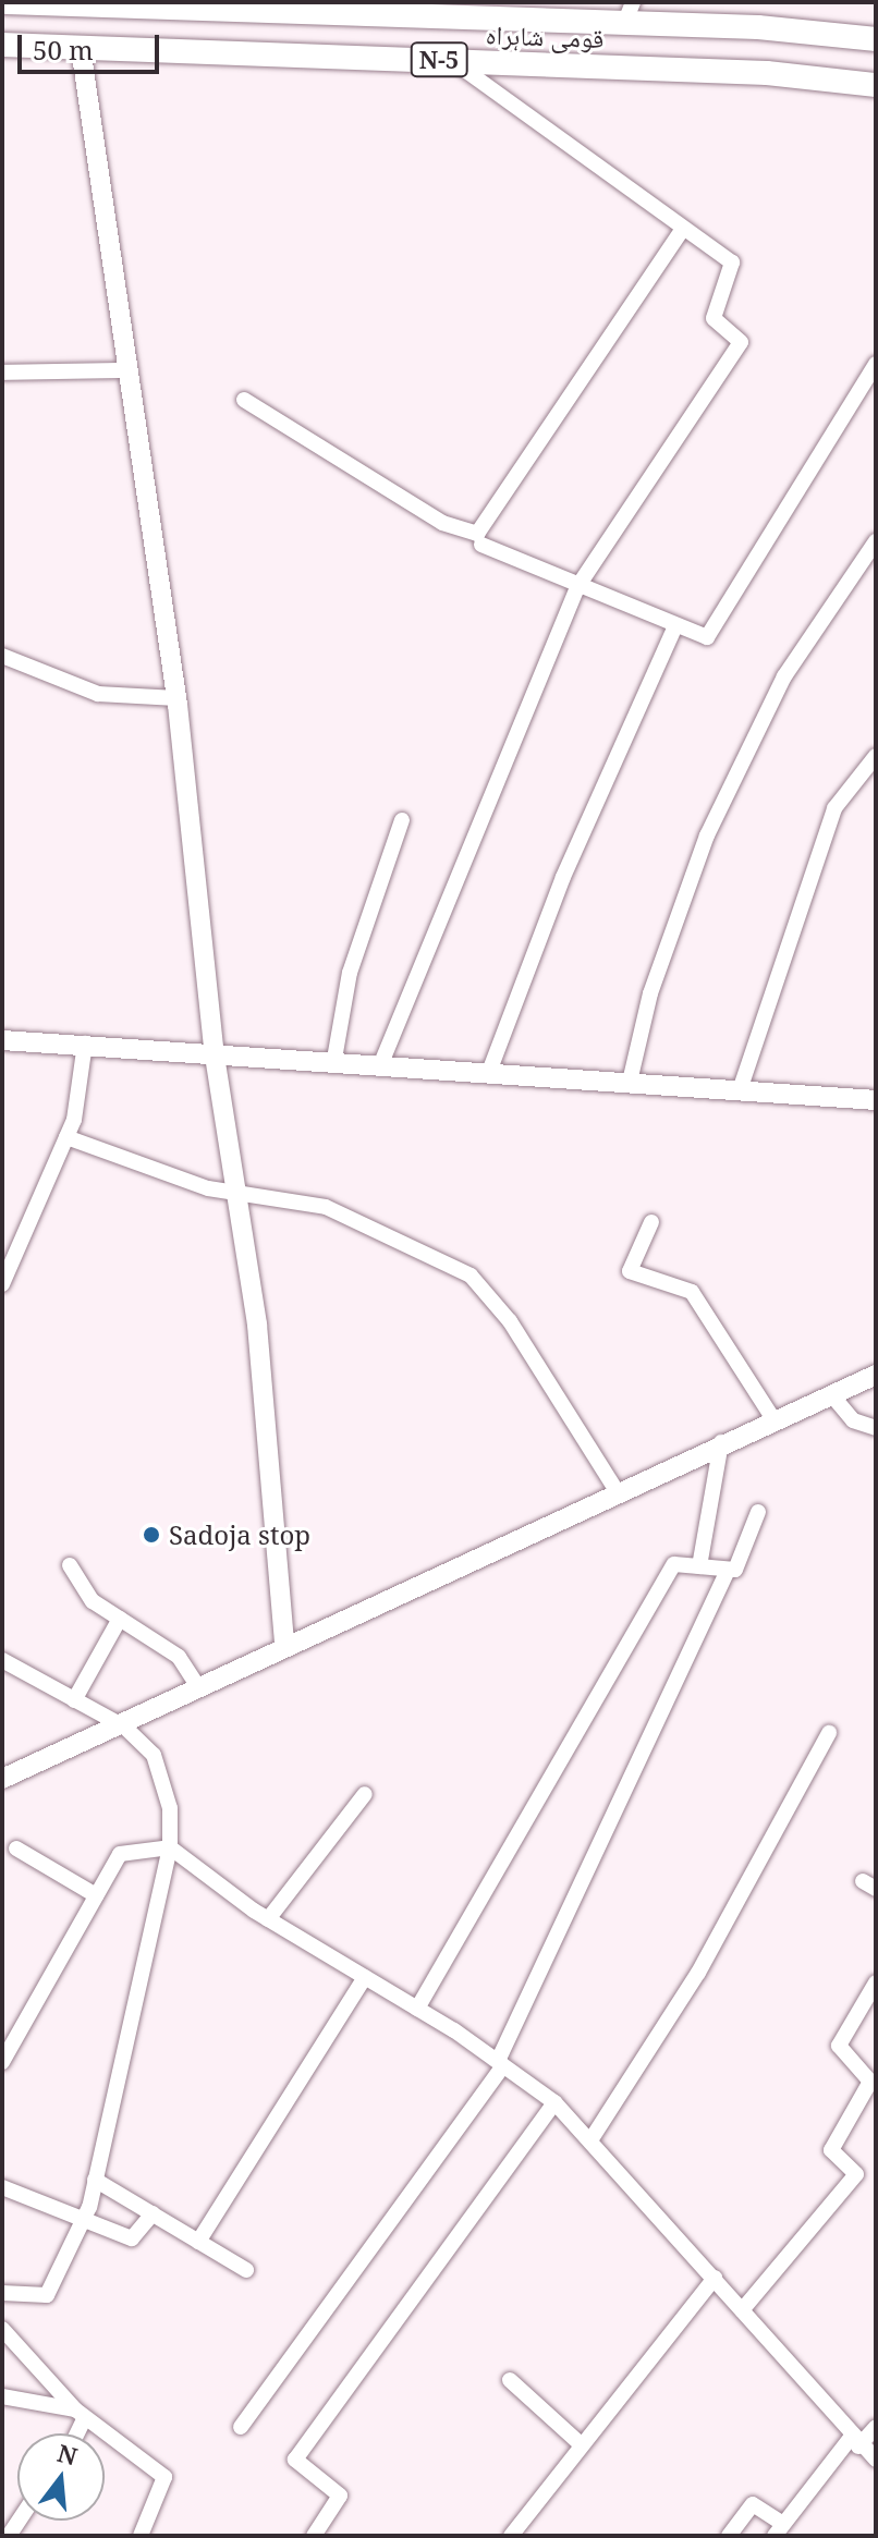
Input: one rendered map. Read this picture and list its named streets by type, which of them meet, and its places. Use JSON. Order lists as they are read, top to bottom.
{
  "streets": {
    "highway": ["قومی شاہراہ", "N-5"]
  },
  "places": ["Sadoja stop"],
  "scale_bar": "50 m",
  "north": "top"
}
